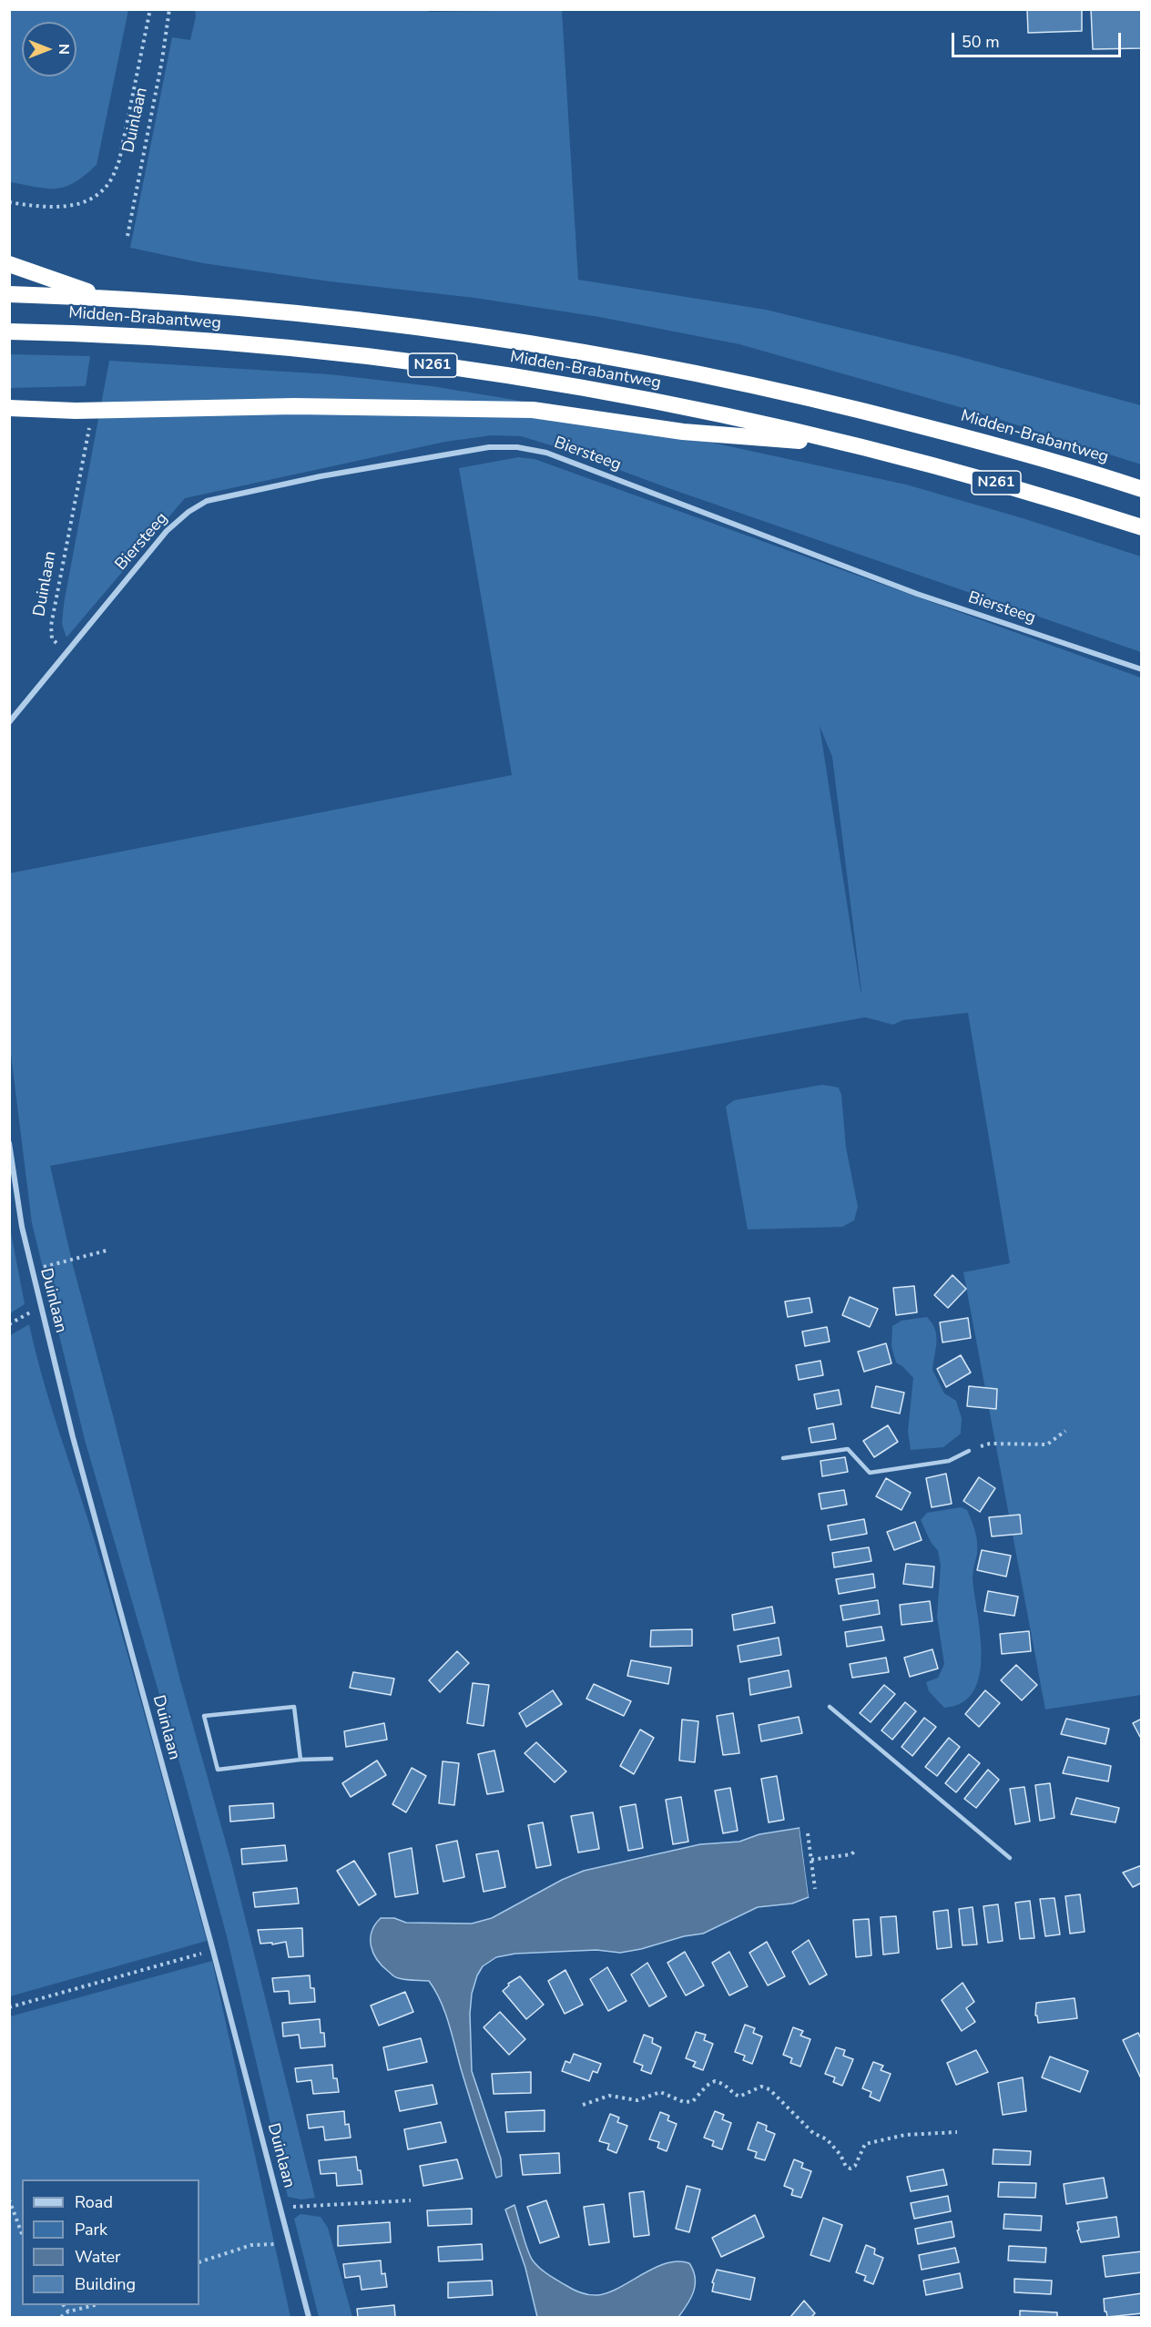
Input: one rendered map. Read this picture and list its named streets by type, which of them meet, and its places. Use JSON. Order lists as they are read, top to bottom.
{
  "streets": {
    "highway": ["Midden-Brabantweg", "N261"],
    "street": ["Duinlaan", "Biersteeg"]
  },
  "crossings": [
    ["Duinlaan", "Biersteeg"],
    ["Midden-Brabantweg", "N261"]
  ],
  "legend": [
    "Road",
    "Park",
    "Water",
    "Building"
  ],
  "scale_bar": "50 m",
  "north": "right"
}
